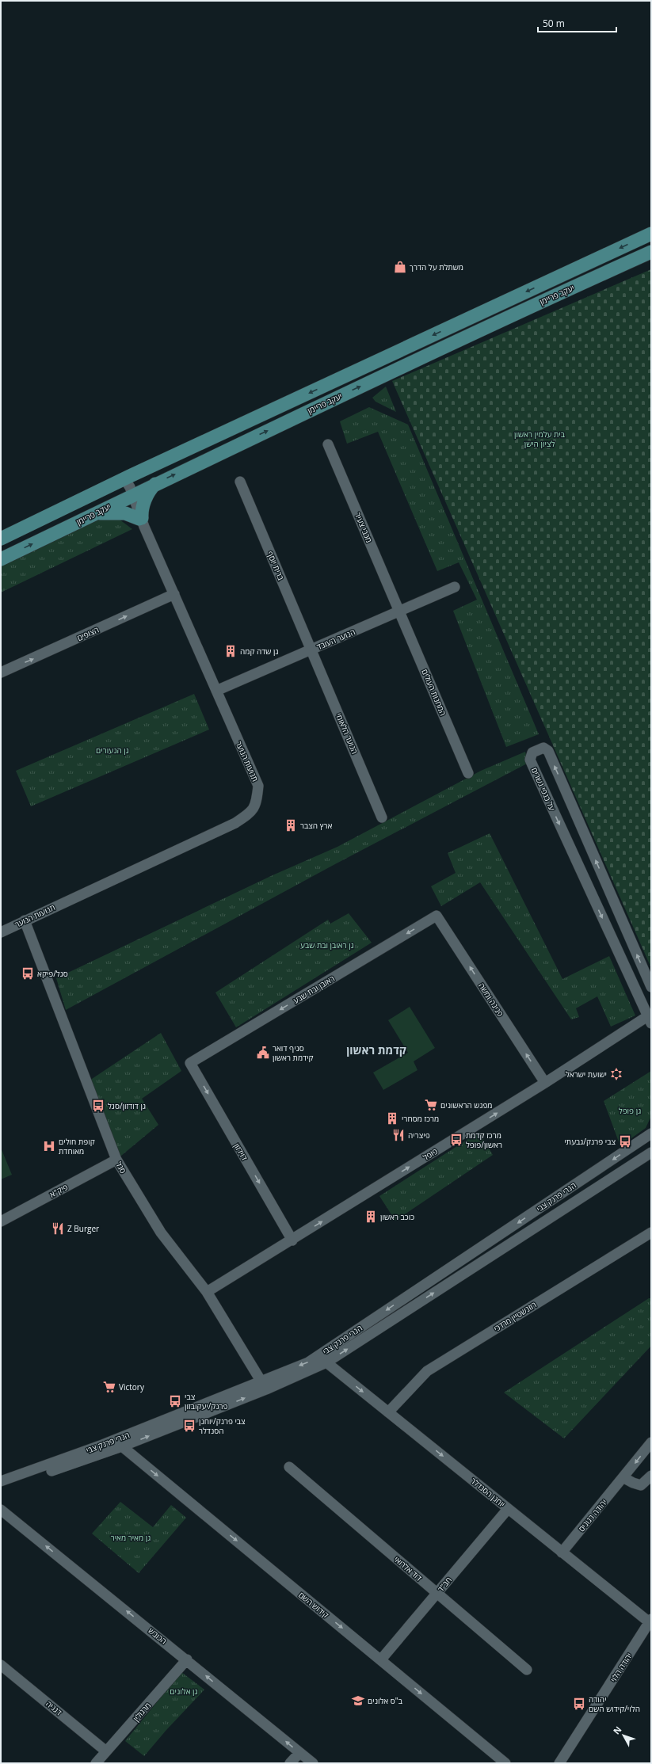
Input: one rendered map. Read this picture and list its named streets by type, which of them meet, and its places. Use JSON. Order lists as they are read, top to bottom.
{
  "streets": {
    "main road": ["יעקב פריימן"],
    "street": [
      "מכבי צעיר",
      "ברית יוסף",
      "הצופים",
      "הנוער העובד",
      "המחנות העולים",
      "הנוער הלאומי",
      "תנועות הנוער",
      "על כנפי נשרים",
      "ראובן ובת שבע",
      "פנינה ומשה",
      "דוידזון",
      "פופל",
      "סגל",
      "פיק\"א",
      "הנרי פרנק צבי",
      "רוזנשטיין מרדכי",
      "יוחנן הסנדלר",
      "יהודה רגוניס",
      "דוד אלרואי",
      "חב\"ד",
      "קידוש השם",
      "הכובש",
      "יהודה הלוי",
      "דגניה",
      "מרגולין"
    ]
  },
  "crossings": [
    ["יעקב פריימן", "תנועות הנוער"],
    ["מכבי צעיר", "הנוער העובד"],
    ["מכבי צעיר", "המחנות העולים"],
    ["ברית יוסף", "הנוער העובד"],
    ["ברית יוסף", "הנוער הלאומי"],
    ["הצופים", "תנועות הנוער"],
    ["הנוער העובד", "המחנות העולים"],
    ["הנוער העובד", "הנוער הלאומי"],
    ["הנוער העובד", "תנועות הנוער"],
    ["תנועות הנוער", "סגל"],
    ["על כנפי נשרים", "פופל"],
    ["ראובן ובת שבע", "פנינה ומשה"],
    ["ראובן ובת שבע", "דוידזון"],
    ["פנינה ומשה", "פופל"],
    ["דוידזון", "פופל"],
    ["פופל", "סגל"],
    ["סגל", "פיק\"א"],
    ["סגל", "הנרי פרנק צבי"],
    ["הנרי פרנק צבי", "יוחנן הסנדלר"],
    ["הנרי פרנק צבי", "קידוש השם"],
    ["רוזנשטיין מרדכי", "יוחנן הסנדלר"],
    ["יוחנן הסנדלר", "יהודה רגוניס"],
    ["יוחנן הסנדלר", "חב\"ד"],
    ["יוחנן הסנדלר", "יהודה הלוי"],
    ["דוד אלרואי", "חב\"ד"],
    ["חב\"ד", "קידוש השם"],
    ["הכובש", "מרגולין"],
    ["דגניה", "מרגולין"]
  ],
  "one_way": [
    "הצופים",
    "ראובן ובת שבע",
    "פנינה ומשה",
    "דוידזון",
    "פופל",
    "יוחנן הסנדלר",
    "קידוש השם",
    "הכובש"
  ],
  "districts": ["קדמת ראשון"],
  "parks": [
    "בית עלמין ראשון לציון הישן",
    "גן הנעורים",
    "גן ראובן ובת שבע",
    "גן פופל",
    "גן מאיר מאיר",
    "גן אלונים"
  ],
  "places": {
    "shop": ["משתלת על הדרך"],
    "building": [
      "גן שדה קמה",
      "ארץ הצבר",
      "מרכז מסחרי",
      "כוכב ראשון"
    ],
    "bus stop": [
      "סגל/פיקא",
      "גן דודזון/סגל",
      "מרכז קדמת ראשון/פופל",
      "צבי פרנק/גבעתי",
      "צבי פרנק/יעקובזון",
      "צבי פרנק/יוחנן הסנדלר",
      "יהודה הלוי/קידוש השם"
    ],
    "public building": ["סניף דואר קידמת ראשון"],
    "synagogue": ["ישועת ישראל"],
    "supermarket": ["מפגש הראשונים", "Victory"],
    "restaurant": ["פיצריה", "Z Burger"],
    "hospital": ["קופת חולים מאוחדת"],
    "school or university": ["ב\"ס אלונים"]
  },
  "scale_bar": "50 m",
  "north": "top left"
}
